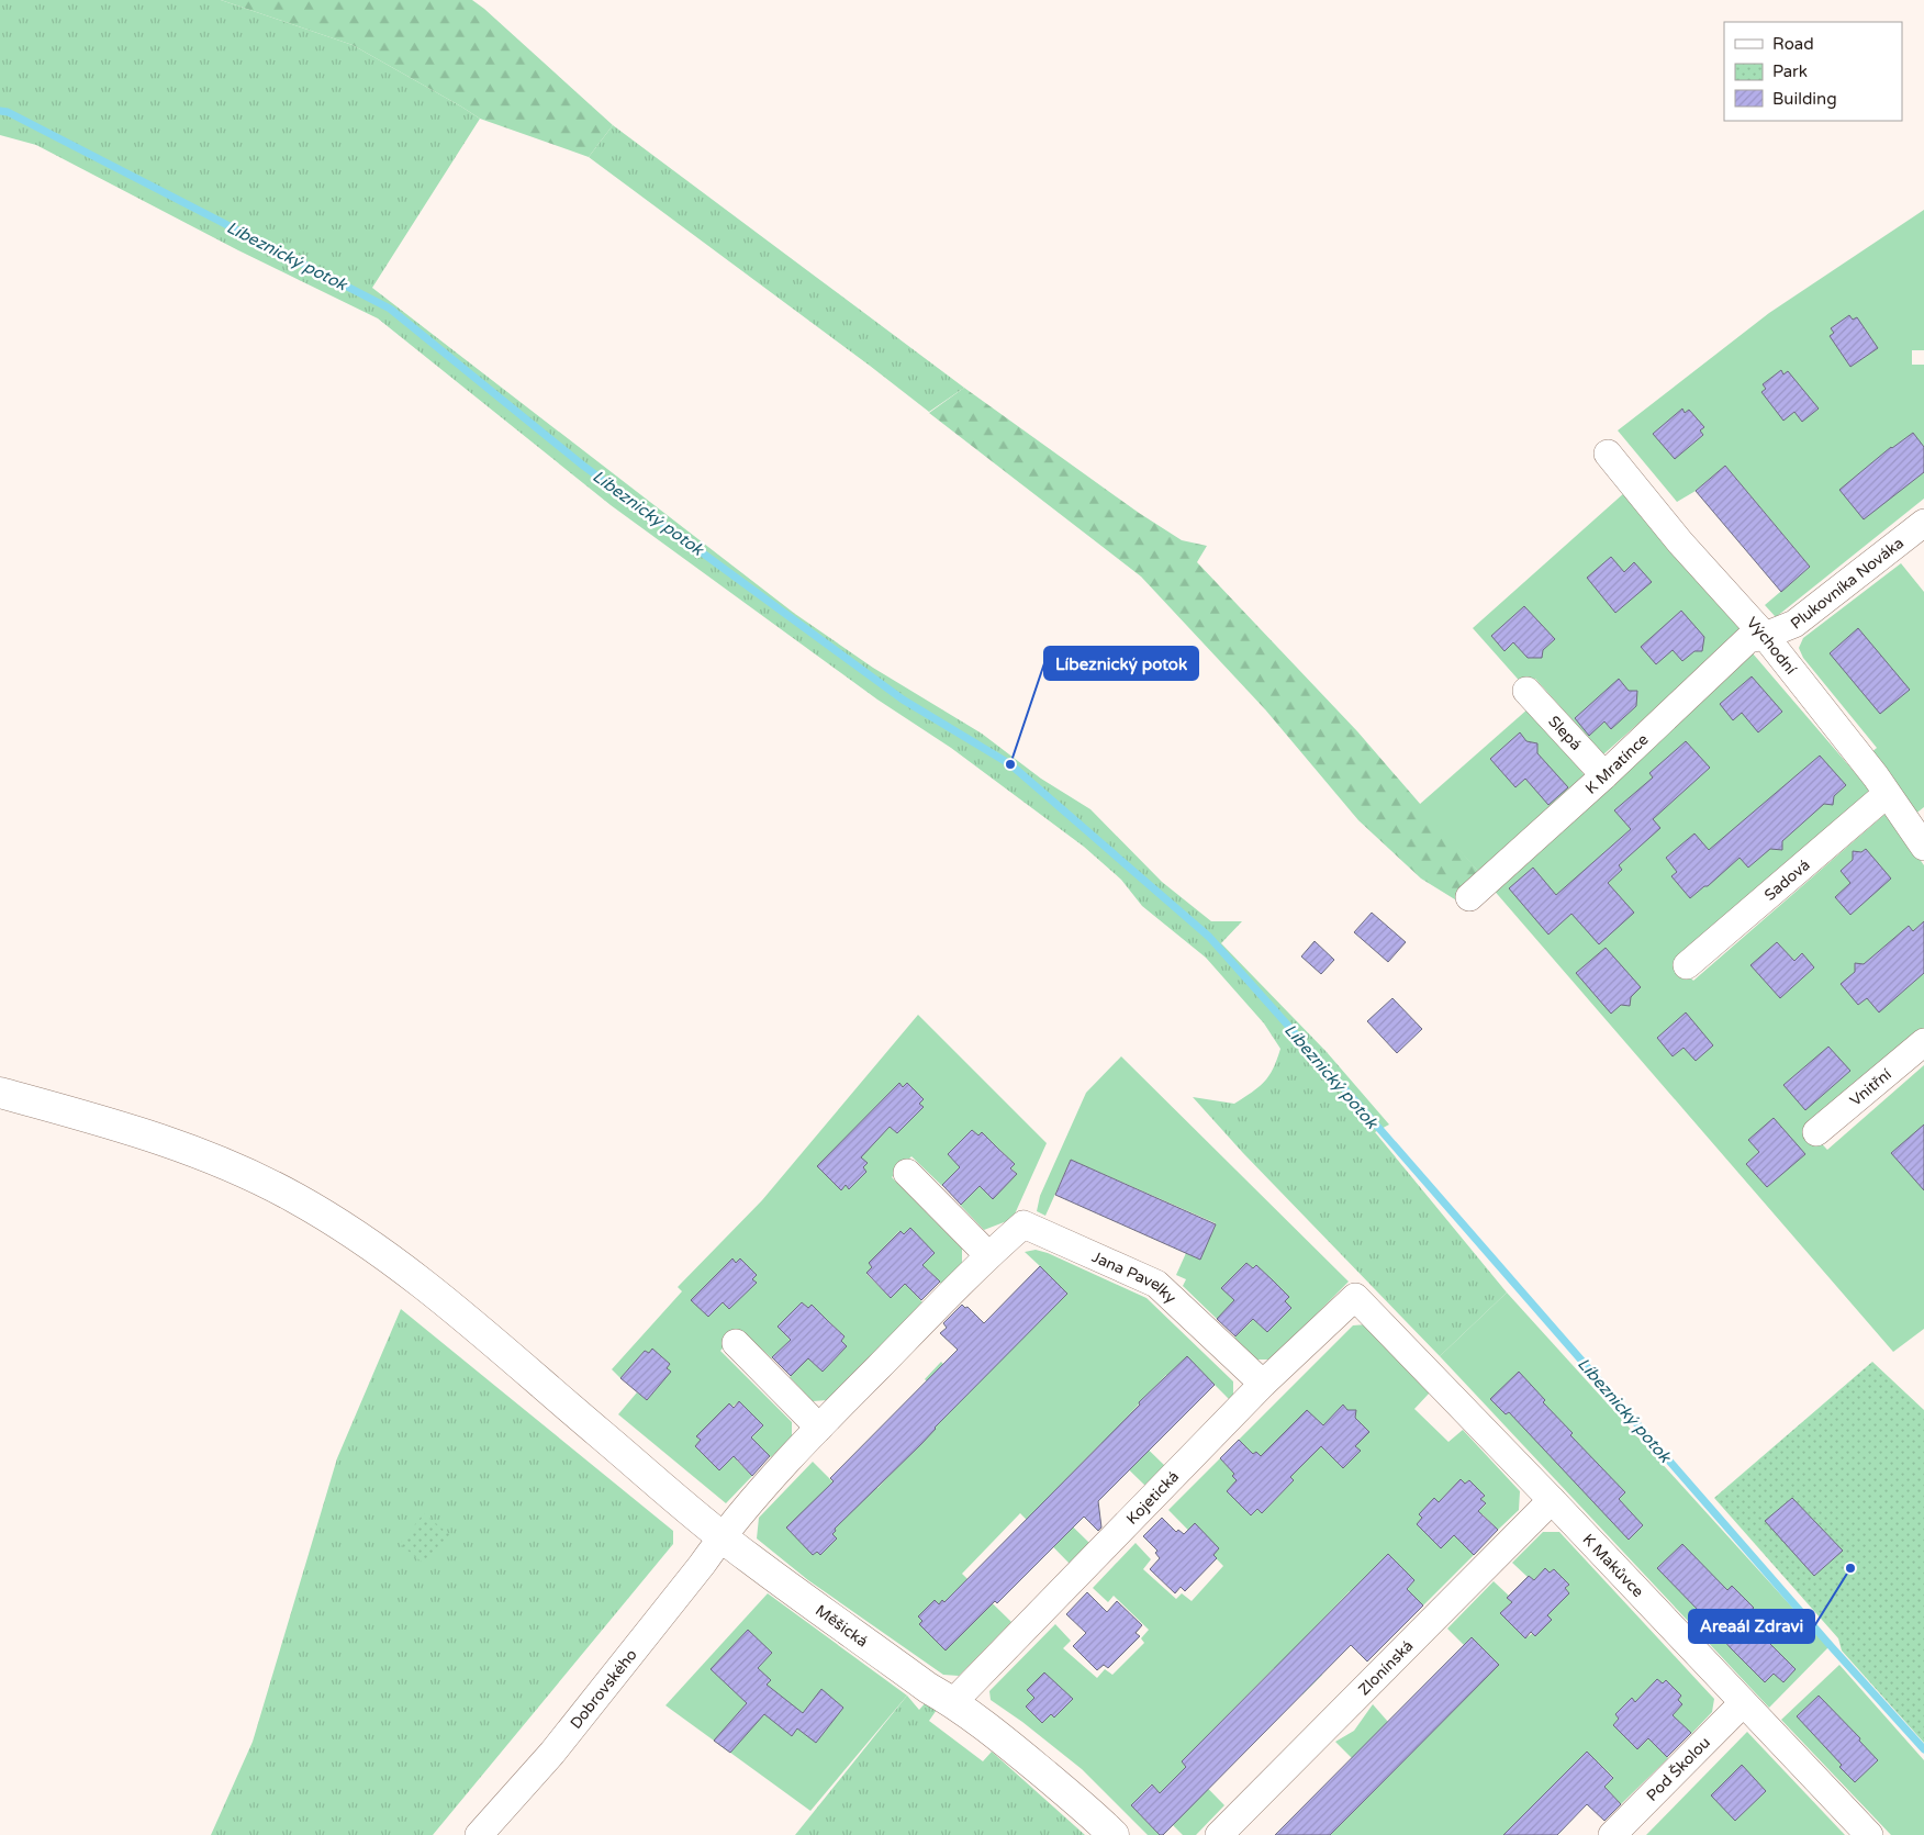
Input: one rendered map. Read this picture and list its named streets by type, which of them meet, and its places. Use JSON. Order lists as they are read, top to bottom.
{
  "streets": {
    "street": [
      "Plukovníka Nováka",
      "Východní",
      "Slepá",
      "K Mratínce",
      "Sadová",
      "Vnitřní",
      "Jana Pavelky",
      "Kojetická",
      "K Makůvce",
      "Měšická",
      "Zlonínská",
      "Dobrovského",
      "Pod Školou"
    ]
  },
  "crossings": [
    ["Plukovníka Nováka", "Východní"],
    ["Plukovníka Nováka", "K Mratínce"],
    ["Východní", "K Mratínce"],
    ["Východní", "Sadová"],
    ["Slepá", "K Mratínce"],
    ["Jana Pavelky", "Kojetická"],
    ["Jana Pavelky", "Měšická"],
    ["Jana Pavelky", "Dobrovského"],
    ["Kojetická", "K Makůvce"],
    ["Kojetická", "Měšická"],
    ["K Makůvce", "Zlonínská"],
    ["K Makůvce", "Pod Školou"],
    ["Měšická", "Dobrovského"]
  ],
  "water": ["Líbeznický potok"],
  "places": ["Líbeznický potok", "Areaál Zdravi"],
  "legend": ["Road", "Park", "Building"]
}
